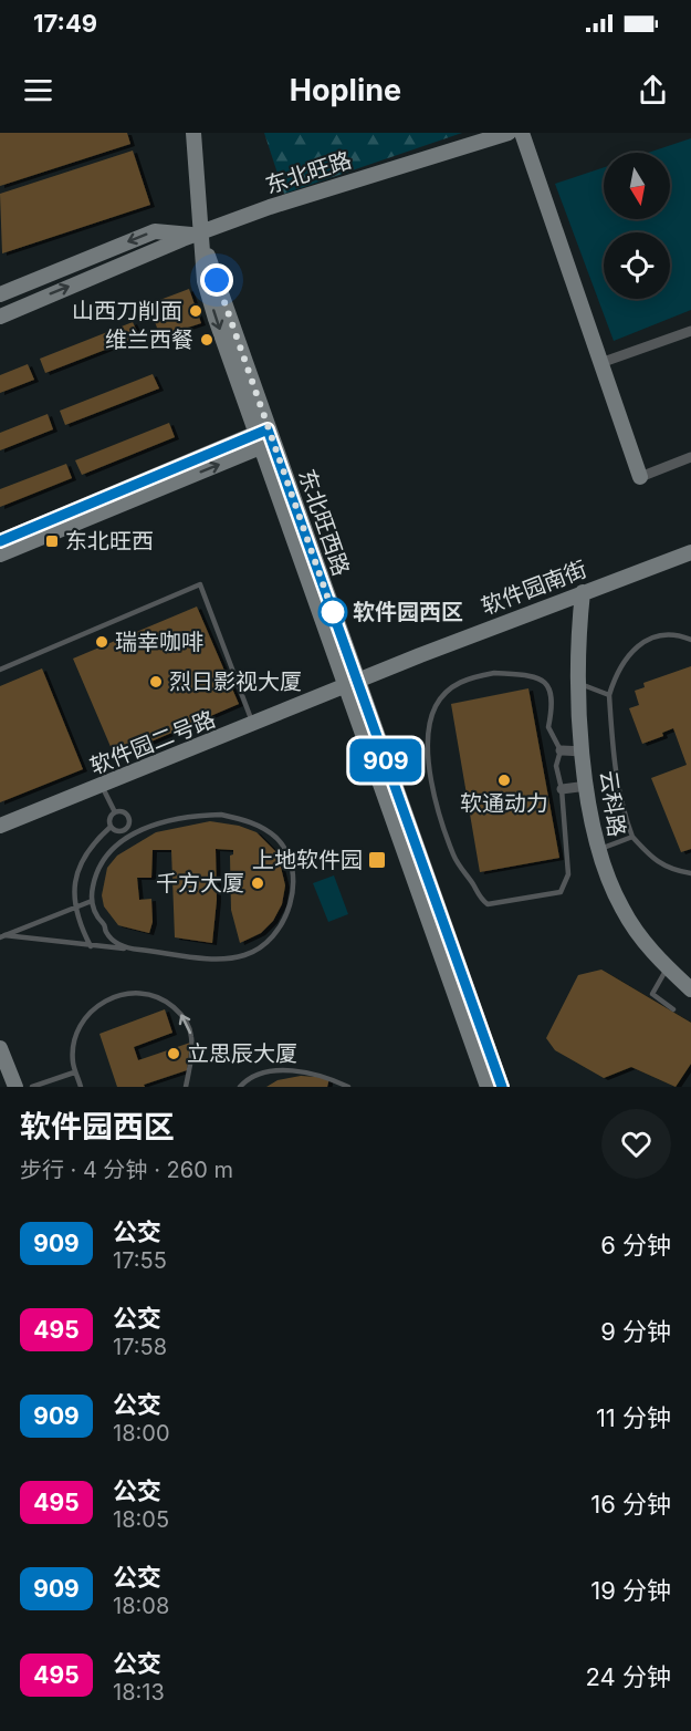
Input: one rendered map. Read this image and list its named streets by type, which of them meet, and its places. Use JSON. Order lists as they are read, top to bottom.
{
  "streets": {
    "street": [
      "东北旺路",
      "东北旺西路",
      "软件园南街",
      "软件园二号路",
      "云科路"
    ]
  },
  "crossings": [
    ["东北旺路", "东北旺西路"],
    ["东北旺西路", "软件园南街"],
    ["东北旺西路", "软件园二号路"],
    ["软件园南街", "软件园二号路"],
    ["软件园南街", "云科路"]
  ],
  "places": {
    "other": [
      "山西刀削面",
      "维兰西餐",
      "软件园西区",
      "瑞幸咖啡",
      "烈日影视大厦",
      "软通动力",
      "千方大厦",
      "立思辰大厦"
    ],
    "transit": ["东北旺西", "上地软件园"]
  },
  "lines": ["bus line 909"],
  "north": "bottom",
  "page": {
    "status": "17:49",
    "header": "Hopline",
    "on_map": "909",
    "heading": ["软件园西区", "步行 · 4 分钟 · 260 m"],
    "list": [
      {
        "mark": "909",
        "name": "公交",
        "note": "17:55",
        "value": "6 分钟"
      },
      {
        "mark": "495",
        "name": "公交",
        "note": "17:58",
        "value": "9 分钟"
      },
      {
        "mark": "909",
        "name": "公交",
        "note": "18:00",
        "value": "11 分钟"
      },
      {
        "mark": "495",
        "name": "公交",
        "note": "18:05",
        "value": "16 分钟"
      },
      {
        "mark": "909",
        "name": "公交",
        "note": "18:08",
        "value": "19 分钟"
      },
      {
        "mark": "495",
        "name": "公交",
        "note": "18:13",
        "value": "24 分钟"
      }
    ]
  }
}
